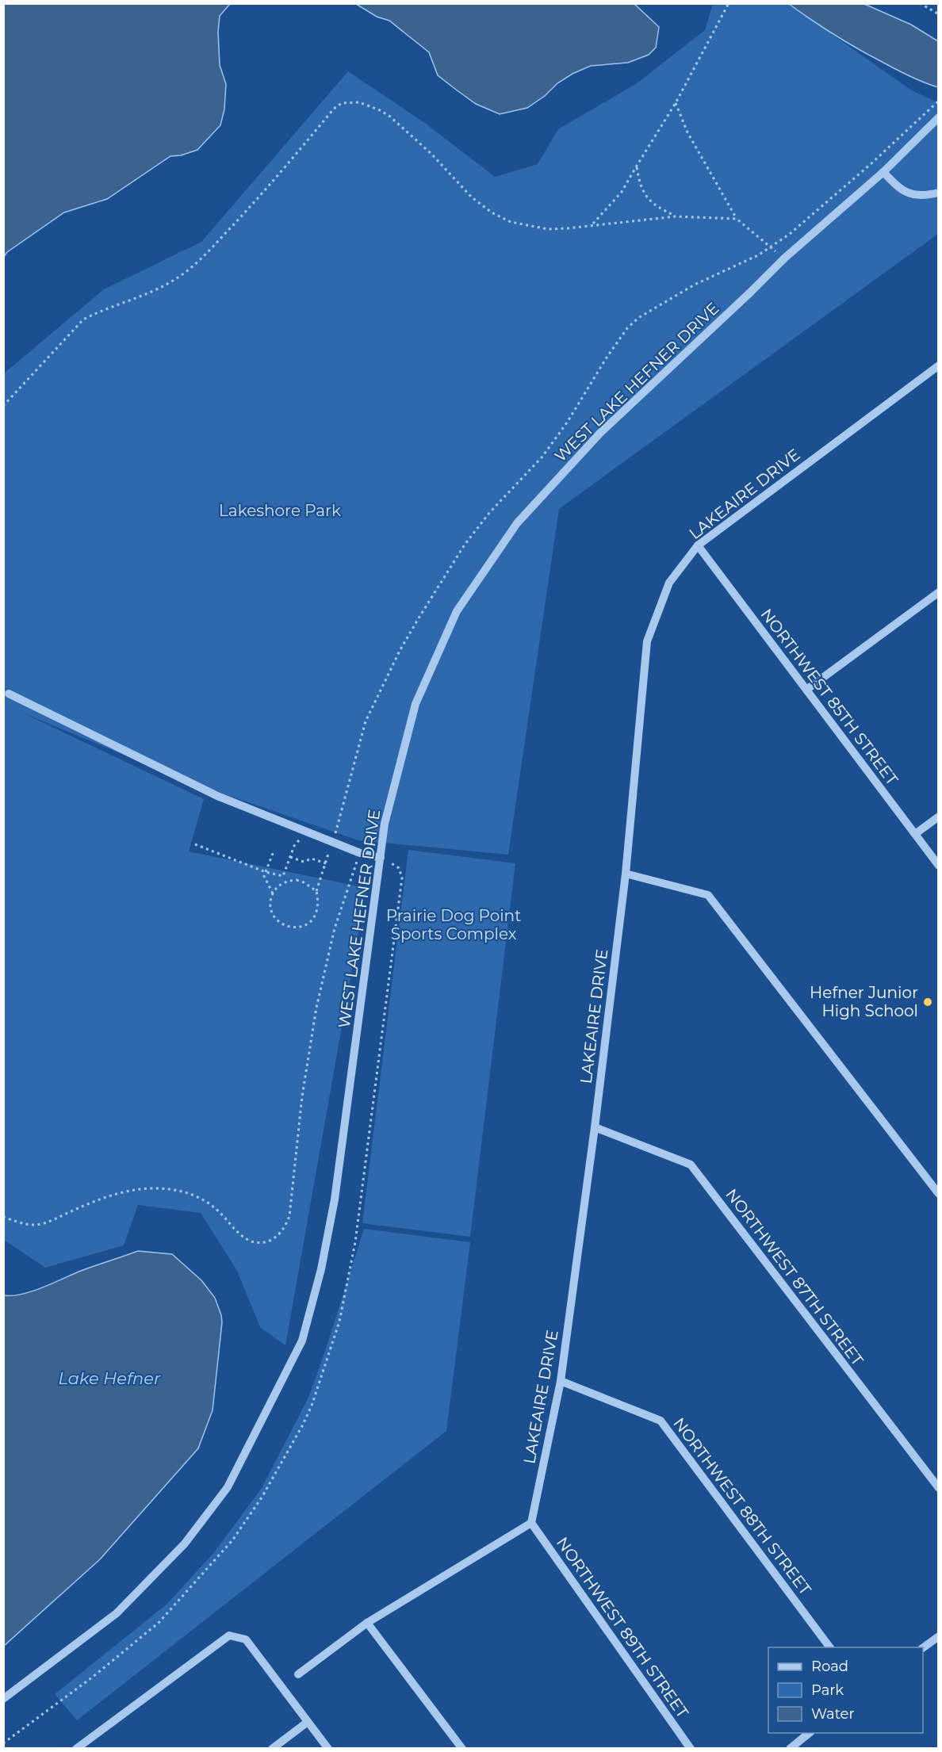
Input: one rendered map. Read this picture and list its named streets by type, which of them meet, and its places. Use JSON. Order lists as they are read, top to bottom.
{
  "streets": {
    "street": [
      "WEST LAKE HEFNER DRIVE",
      "LAKEAIRE DRIVE",
      "NORTHWEST 85TH STREET",
      "NORTHWEST 87TH STREET",
      "NORTHWEST 88TH STREET",
      "NORTHWEST 89TH STREET"
    ]
  },
  "crossings": [
    ["LAKEAIRE DRIVE", "NORTHWEST 85TH STREET"],
    ["LAKEAIRE DRIVE", "NORTHWEST 87TH STREET"],
    ["LAKEAIRE DRIVE", "NORTHWEST 88TH STREET"],
    ["LAKEAIRE DRIVE", "NORTHWEST 89TH STREET"]
  ],
  "water": ["Lake Hefner"],
  "parks": ["Lakeshore Park", "Prairie Dog Point Sports Complex"],
  "places": ["Hefner Junior High School"],
  "legend": ["Road", "Park", "Water"]
}
